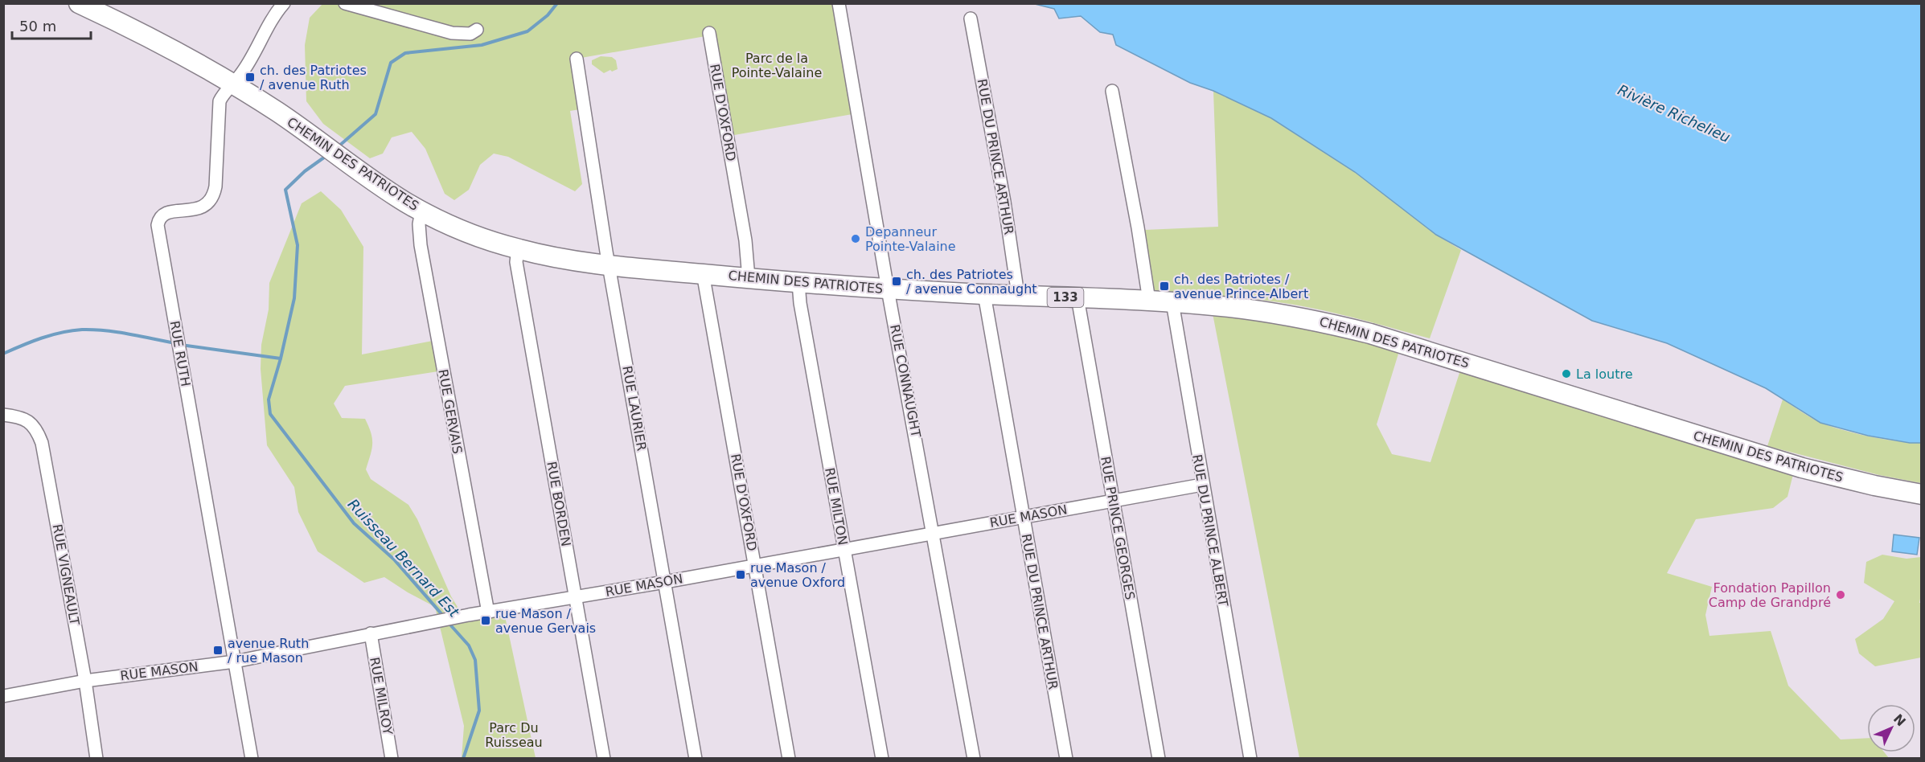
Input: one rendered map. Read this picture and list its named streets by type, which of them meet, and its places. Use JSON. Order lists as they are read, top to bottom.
{
  "streets": {
    "main road": ["CHEMIN DES PATRIOTES", "133"],
    "street": [
      "RUE D'OXFORD",
      "RUE DU PRINCE ARTHUR",
      "RUE RUTH",
      "RUE CONNAUGHT",
      "RUE LAURIER",
      "RUE GERVAIS",
      "RUE BORDEN",
      "RUE MILTON",
      "RUE MASON",
      "RUE PRINCE GEORGES",
      "RUE DU PRINCE ALBERT",
      "RUE VIGNEAULT",
      "RUE MILROY"
    ]
  },
  "crossings": [
    ["RUE D'OXFORD", "CHEMIN DES PATRIOTES"],
    ["RUE D'OXFORD", "RUE MASON"],
    ["RUE DU PRINCE ARTHUR", "CHEMIN DES PATRIOTES"],
    ["RUE DU PRINCE ARTHUR", "RUE MASON"],
    ["CHEMIN DES PATRIOTES", "RUE RUTH"],
    ["CHEMIN DES PATRIOTES", "RUE CONNAUGHT"],
    ["CHEMIN DES PATRIOTES", "RUE LAURIER"],
    ["CHEMIN DES PATRIOTES", "RUE GERVAIS"],
    ["CHEMIN DES PATRIOTES", "RUE BORDEN"],
    ["CHEMIN DES PATRIOTES", "RUE MILTON"],
    ["CHEMIN DES PATRIOTES", "RUE PRINCE GEORGES"],
    ["CHEMIN DES PATRIOTES", "RUE DU PRINCE ALBERT"],
    ["RUE RUTH", "RUE MASON"],
    ["RUE CONNAUGHT", "RUE MASON"],
    ["RUE LAURIER", "RUE MASON"],
    ["RUE GERVAIS", "RUE MASON"],
    ["RUE BORDEN", "RUE MASON"],
    ["RUE MILTON", "RUE MASON"],
    ["RUE MASON", "RUE PRINCE GEORGES"],
    ["RUE MASON", "RUE DU PRINCE ALBERT"],
    ["RUE MASON", "RUE VIGNEAULT"],
    ["RUE MASON", "RUE MILROY"]
  ],
  "water": ["Rivière Richelieu", "Ruisseau Bernard Est"],
  "parks": ["Parc de la Pointe-Valaine", "Parc Du Ruisseau"],
  "places": {
    "transit": [
      "ch. des Patriotes / avenue Ruth",
      "ch. des Patriotes / avenue Connaught",
      "ch. des Patriotes / avenue Prince-Albert",
      "rue Mason / avenue Oxford",
      "rue Mason / avenue Gervais",
      "avenue Ruth / rue Mason"
    ],
    "other": ["Depanneur Pointe-Valaine", "La loutre", "Fondation Papillon Camp de Grandpré"]
  },
  "scale_bar": "50 m",
  "north": "top right"
}
